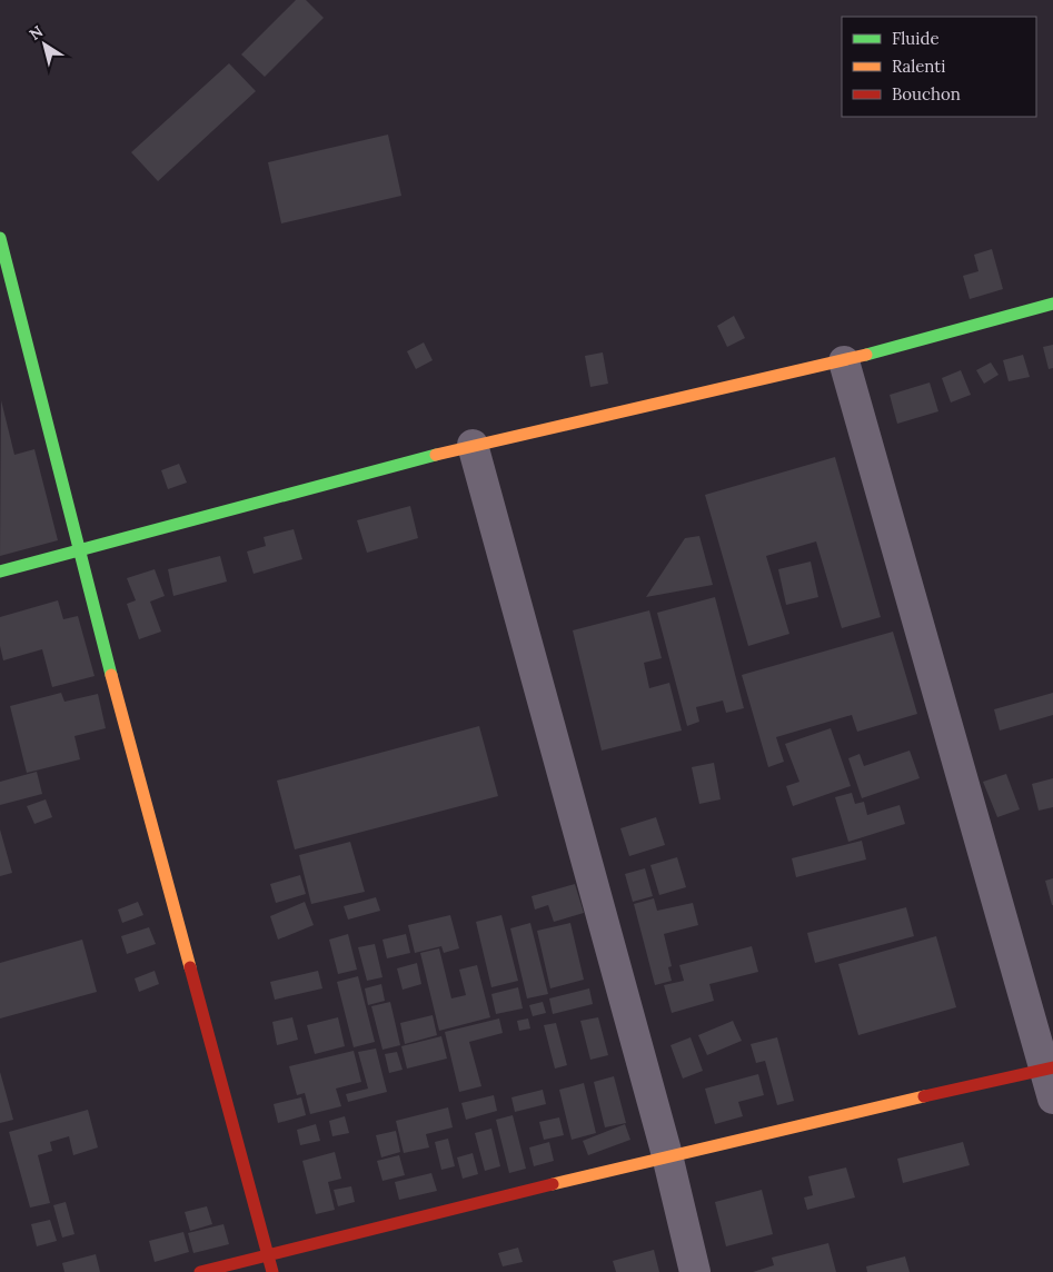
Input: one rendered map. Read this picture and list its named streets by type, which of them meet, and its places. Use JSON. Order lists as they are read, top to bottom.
{
  "legend": ["Fluide", "Ralenti", "Bouchon"],
  "north": "top left"
}
